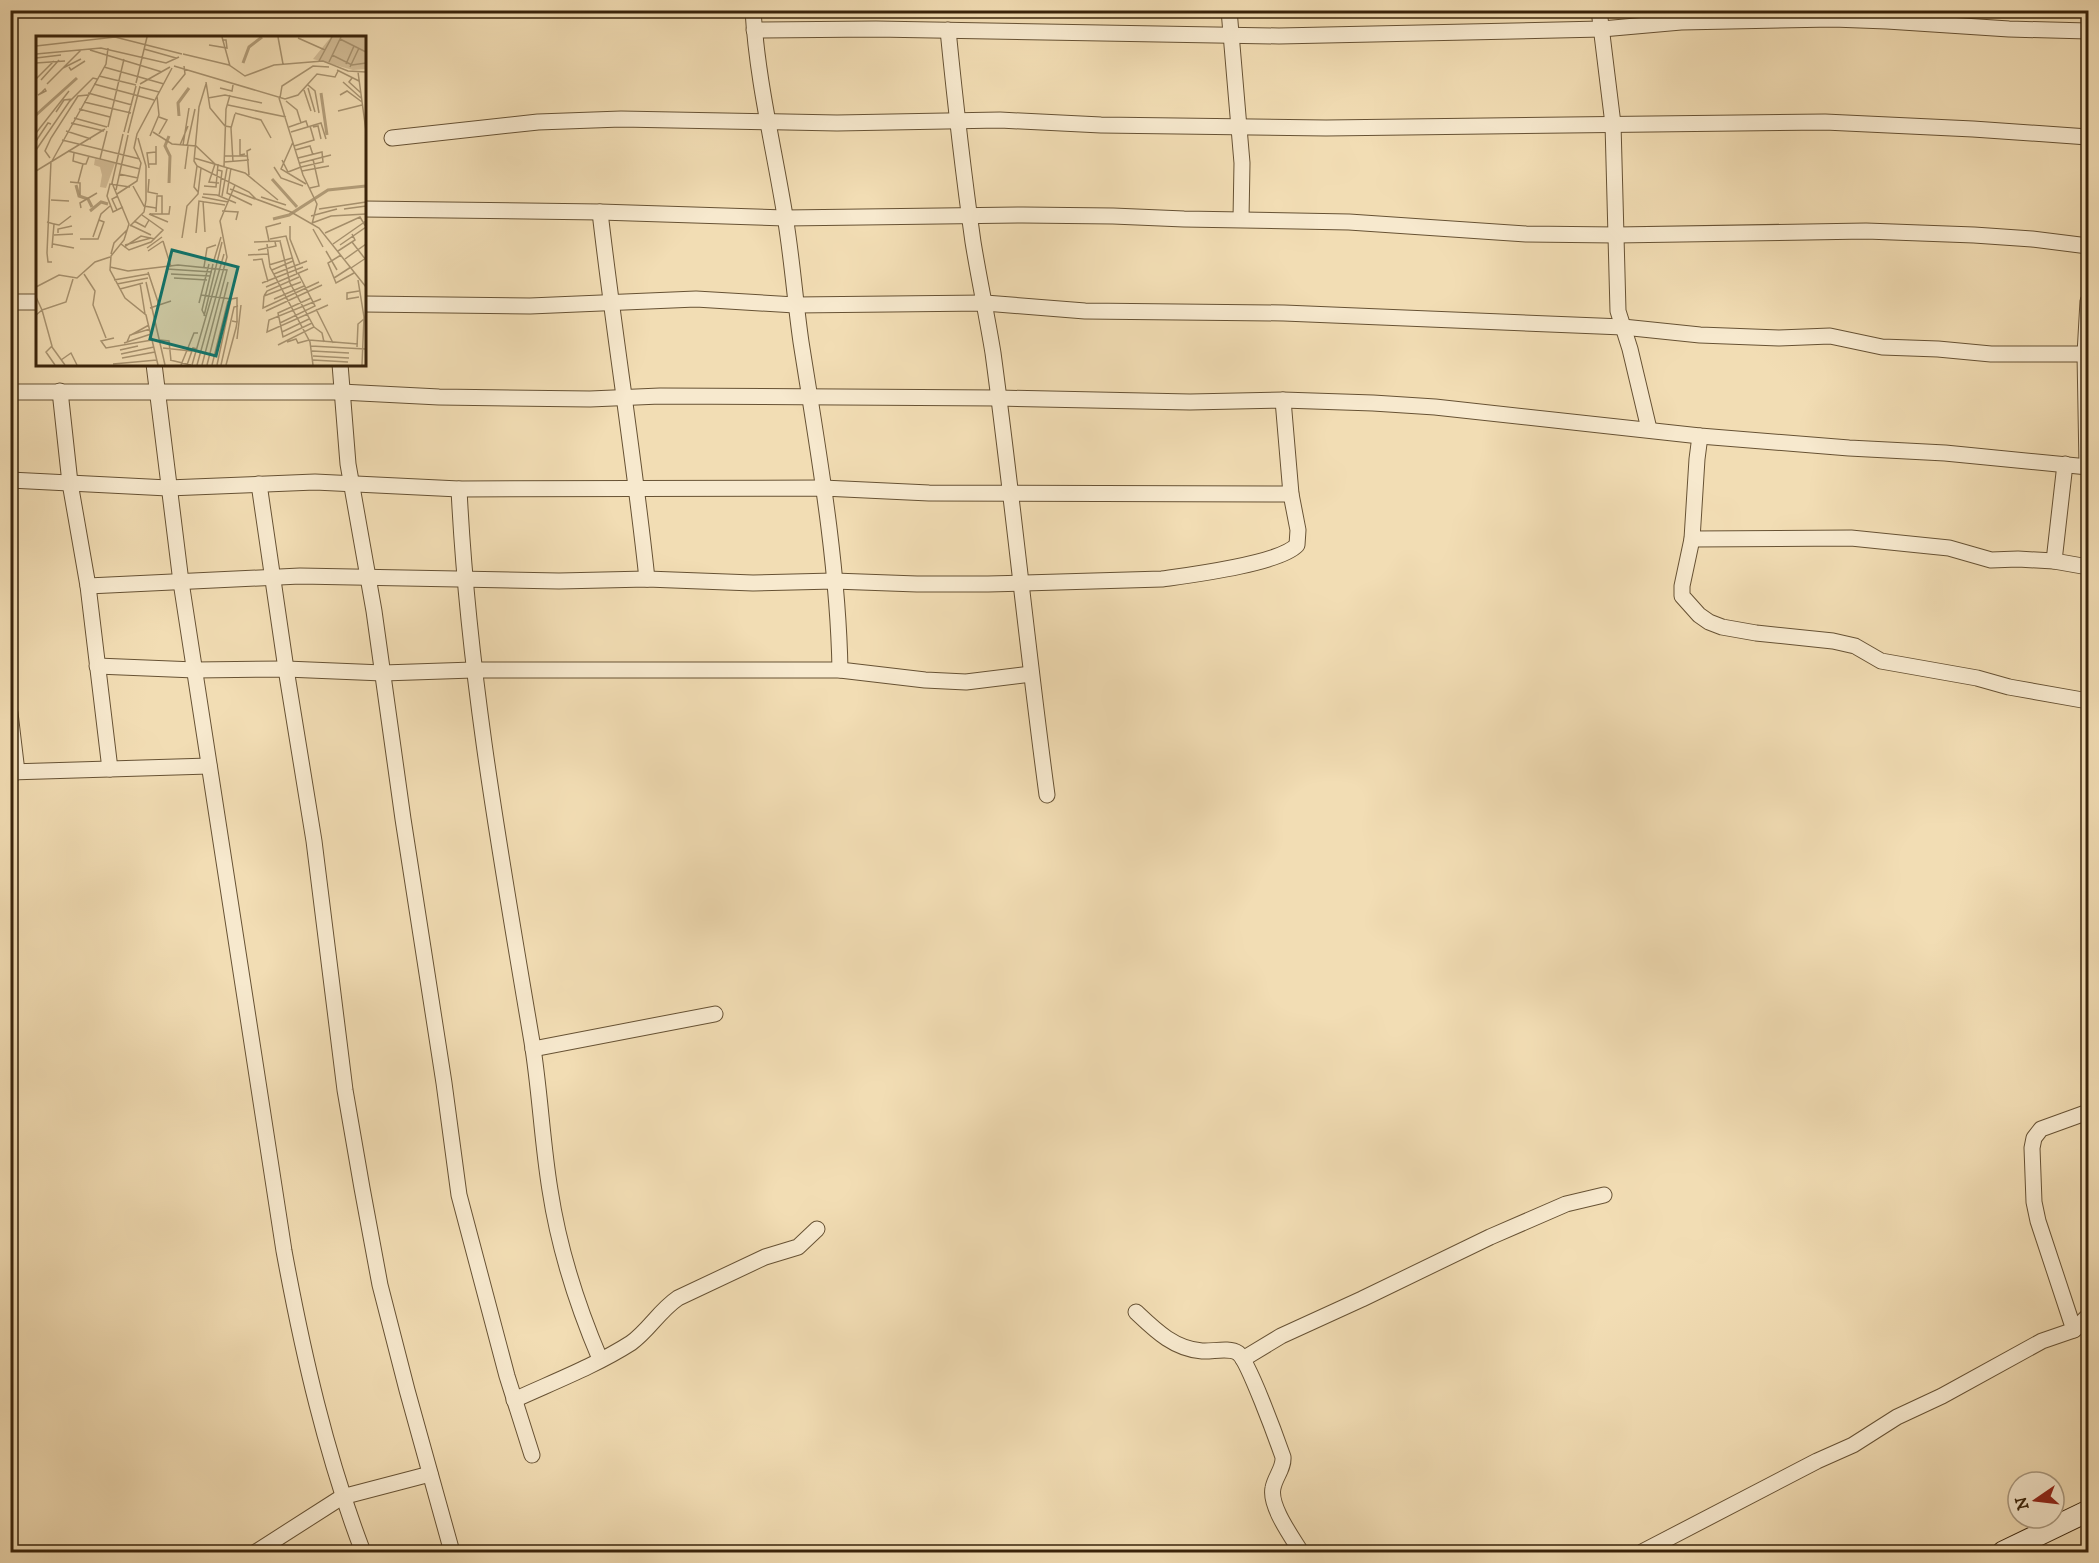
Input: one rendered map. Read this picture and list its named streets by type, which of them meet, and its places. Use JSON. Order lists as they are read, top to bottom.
{
  "north": "left"
}
